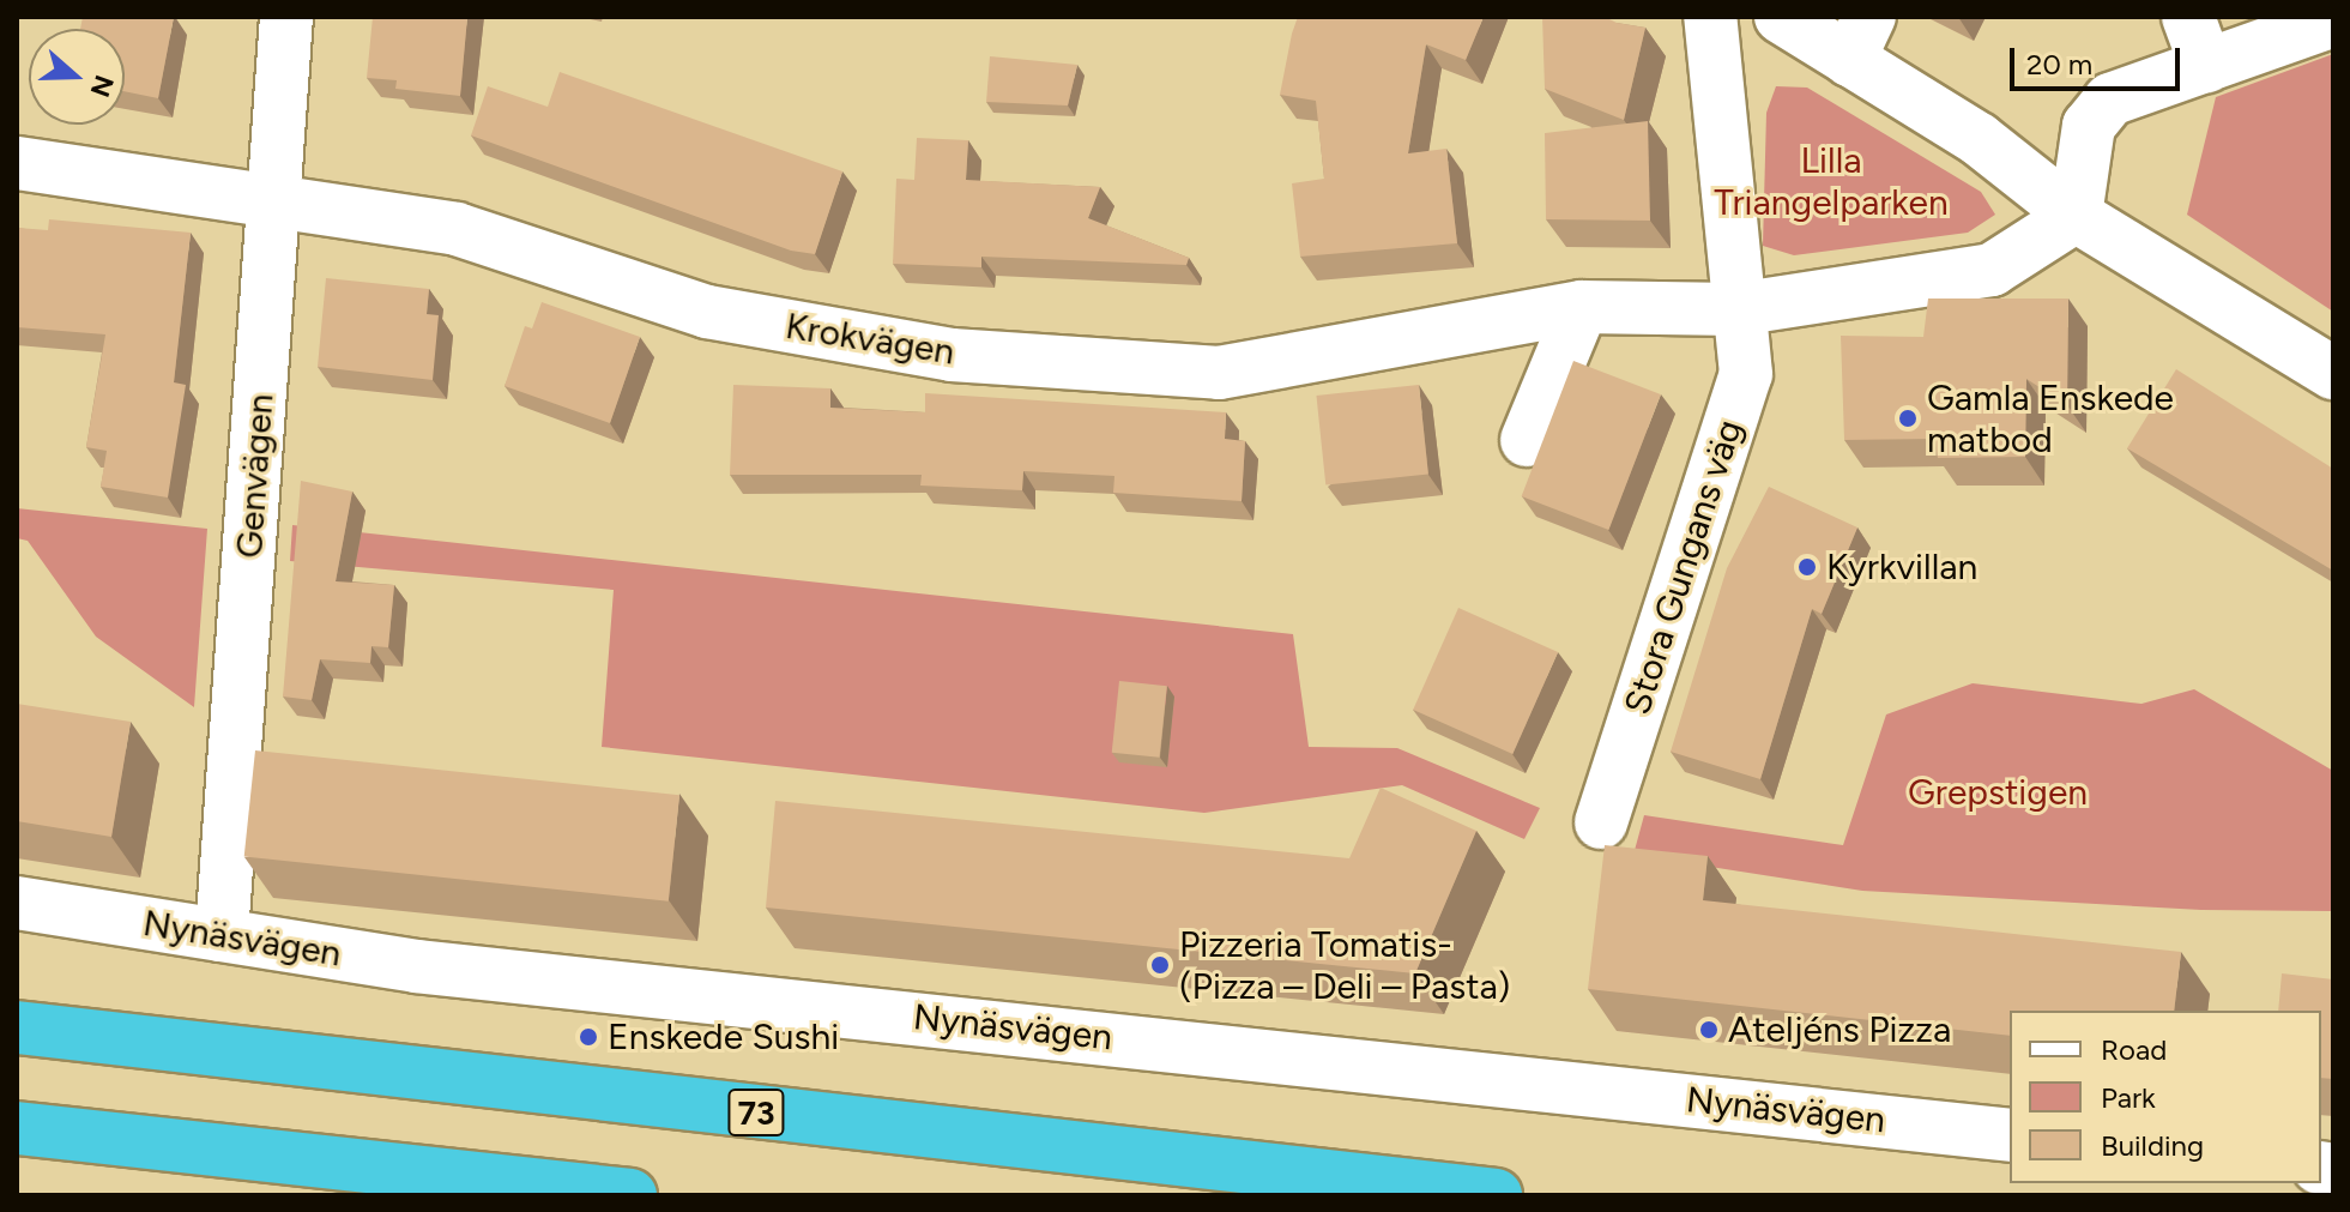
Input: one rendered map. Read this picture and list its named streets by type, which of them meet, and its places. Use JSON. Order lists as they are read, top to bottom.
{
  "streets": {
    "highway": ["73"],
    "street": [
      "Krokvägen",
      "Genvägen",
      "Stora Gungans väg",
      "Nynäsvägen"
    ]
  },
  "crossings": [
    ["Krokvägen", "Genvägen"],
    ["Krokvägen", "Stora Gungans väg"],
    ["Genvägen", "Nynäsvägen"]
  ],
  "parks": ["Lilla Triangelparken", "Grepstigen"],
  "places": [
    "Gamla Enskede matbod",
    "Kyrkvillan",
    "Pizzeria Tomatis- (Pizza – Deli – Pasta)",
    "Ateljéns Pizza",
    "Enskede Sushi"
  ],
  "legend": ["Road", "Park", "Building"],
  "scale_bar": "20 m",
  "north": "right"
}
